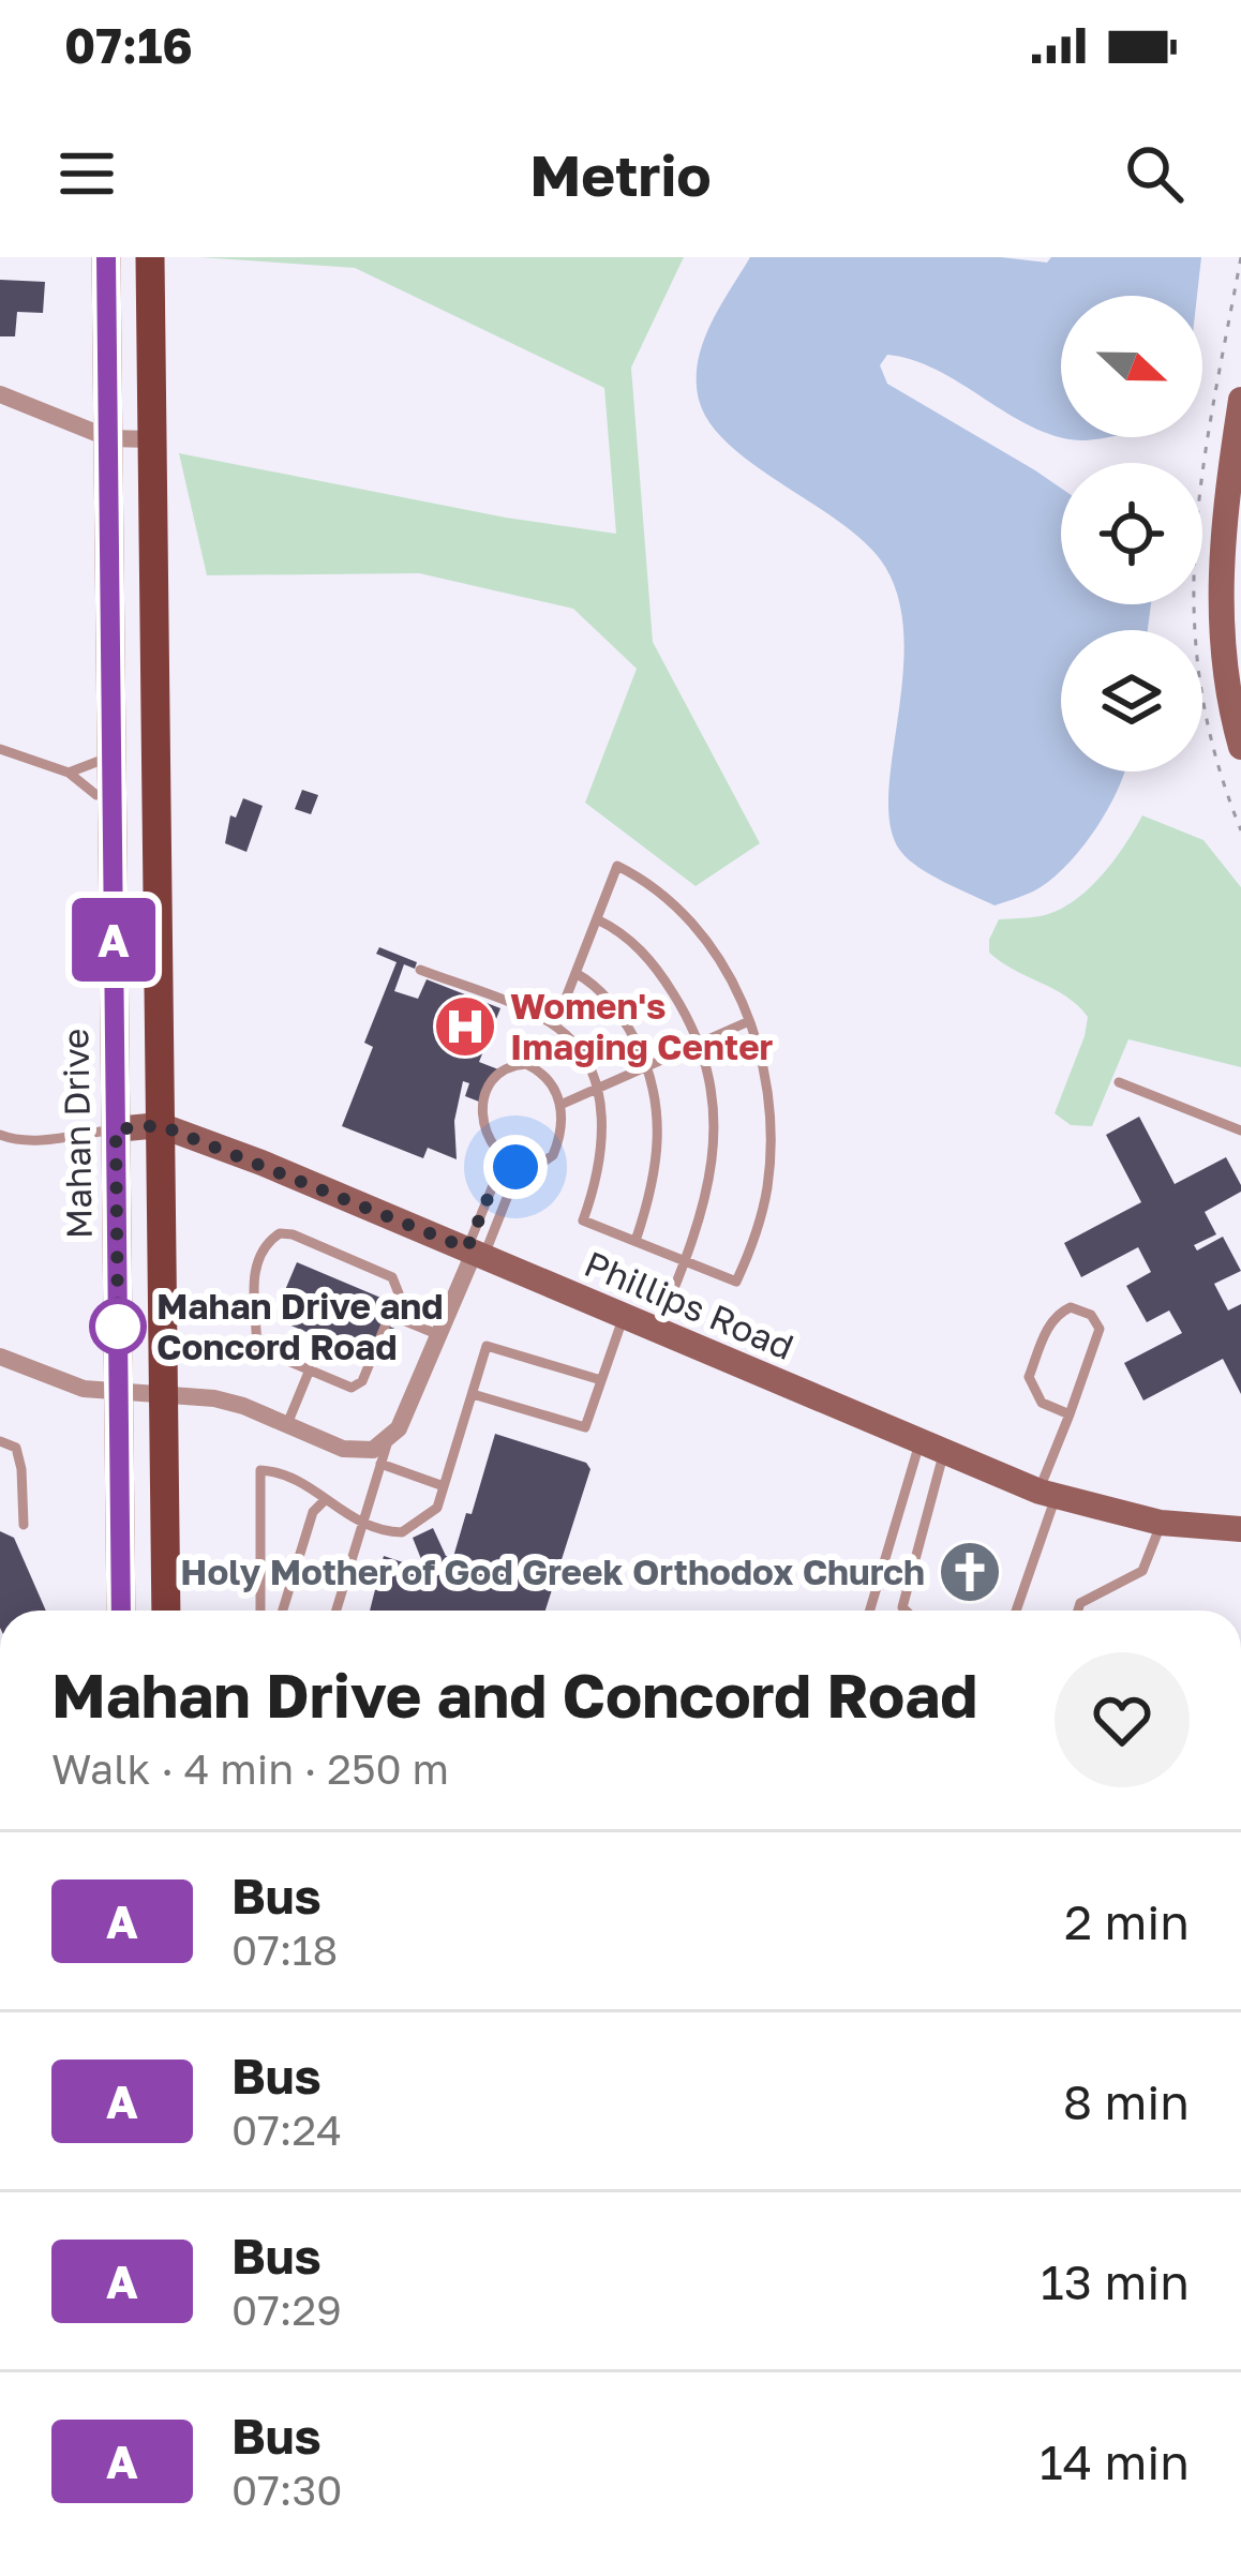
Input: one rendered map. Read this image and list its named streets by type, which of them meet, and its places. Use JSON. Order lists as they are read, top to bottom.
{
  "streets": {
    "main road": ["Mahan Drive"],
    "street": ["Phillips Road"]
  },
  "crossings": [
    ["Mahan Drive", "Phillips Road"]
  ],
  "places": {
    "hospital": ["Women's Imaging Center"],
    "other": ["Mahan Drive and Concord Road"],
    "church": ["Holy Mother of God Greek Orthodox Church"]
  },
  "lines": ["bus line A"],
  "north": "right",
  "page": {
    "status": "07:16",
    "header": "Metrio",
    "on_map": "A",
    "heading": ["Mahan Drive and Concord Road", "Walk · 4 min · 250 m"],
    "list": [
      {
        "mark": "A",
        "name": "Bus",
        "note": "07:18",
        "value": "2 min"
      },
      {
        "mark": "A",
        "name": "Bus",
        "note": "07:24",
        "value": "8 min"
      },
      {
        "mark": "A",
        "name": "Bus",
        "note": "07:29",
        "value": "13 min"
      },
      {
        "mark": "A",
        "name": "Bus",
        "note": "07:30",
        "value": "14 min"
      }
    ]
  }
}
